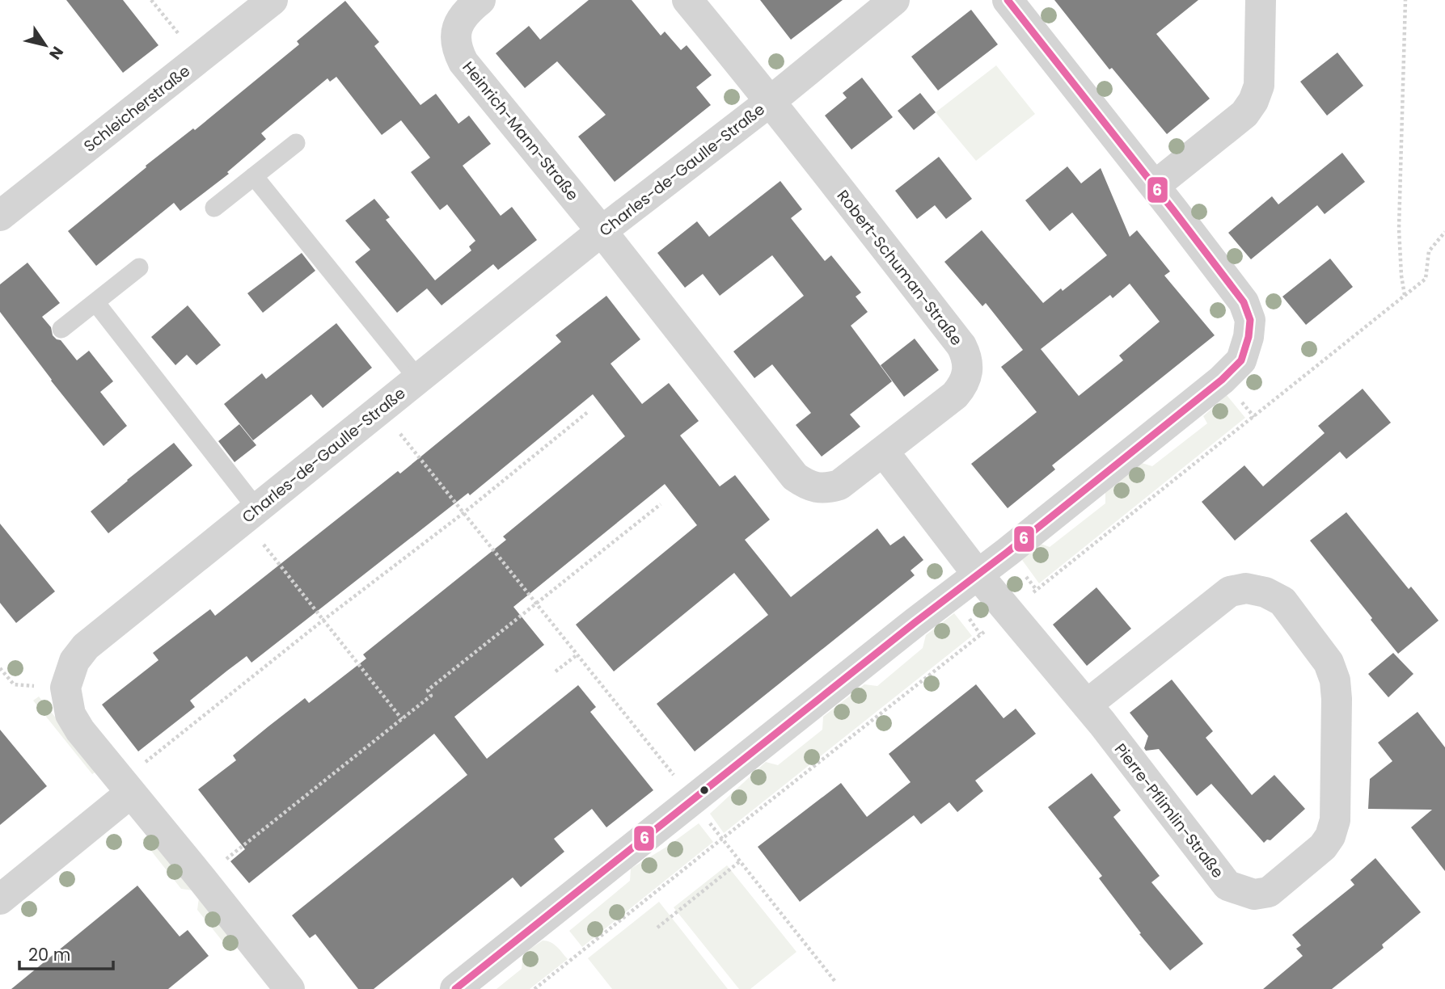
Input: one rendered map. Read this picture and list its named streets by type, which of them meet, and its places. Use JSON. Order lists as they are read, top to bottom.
{
  "streets": {
    "street": [
      "Schleicherstraße",
      "Heinrich-Mann-Straße",
      "Charles-de-Gaulle-Straße",
      "Robert-Schuman-Straße",
      "Pierre-Pflimlin-Straße"
    ]
  },
  "crossings": [
    ["Heinrich-Mann-Straße", "Charles-de-Gaulle-Straße"],
    ["Heinrich-Mann-Straße", "Robert-Schuman-Straße"],
    ["Charles-de-Gaulle-Straße", "Robert-Schuman-Straße"]
  ],
  "lines": ["transit line 6"],
  "scale_bar": "20 m",
  "north": "bottom right"
}
